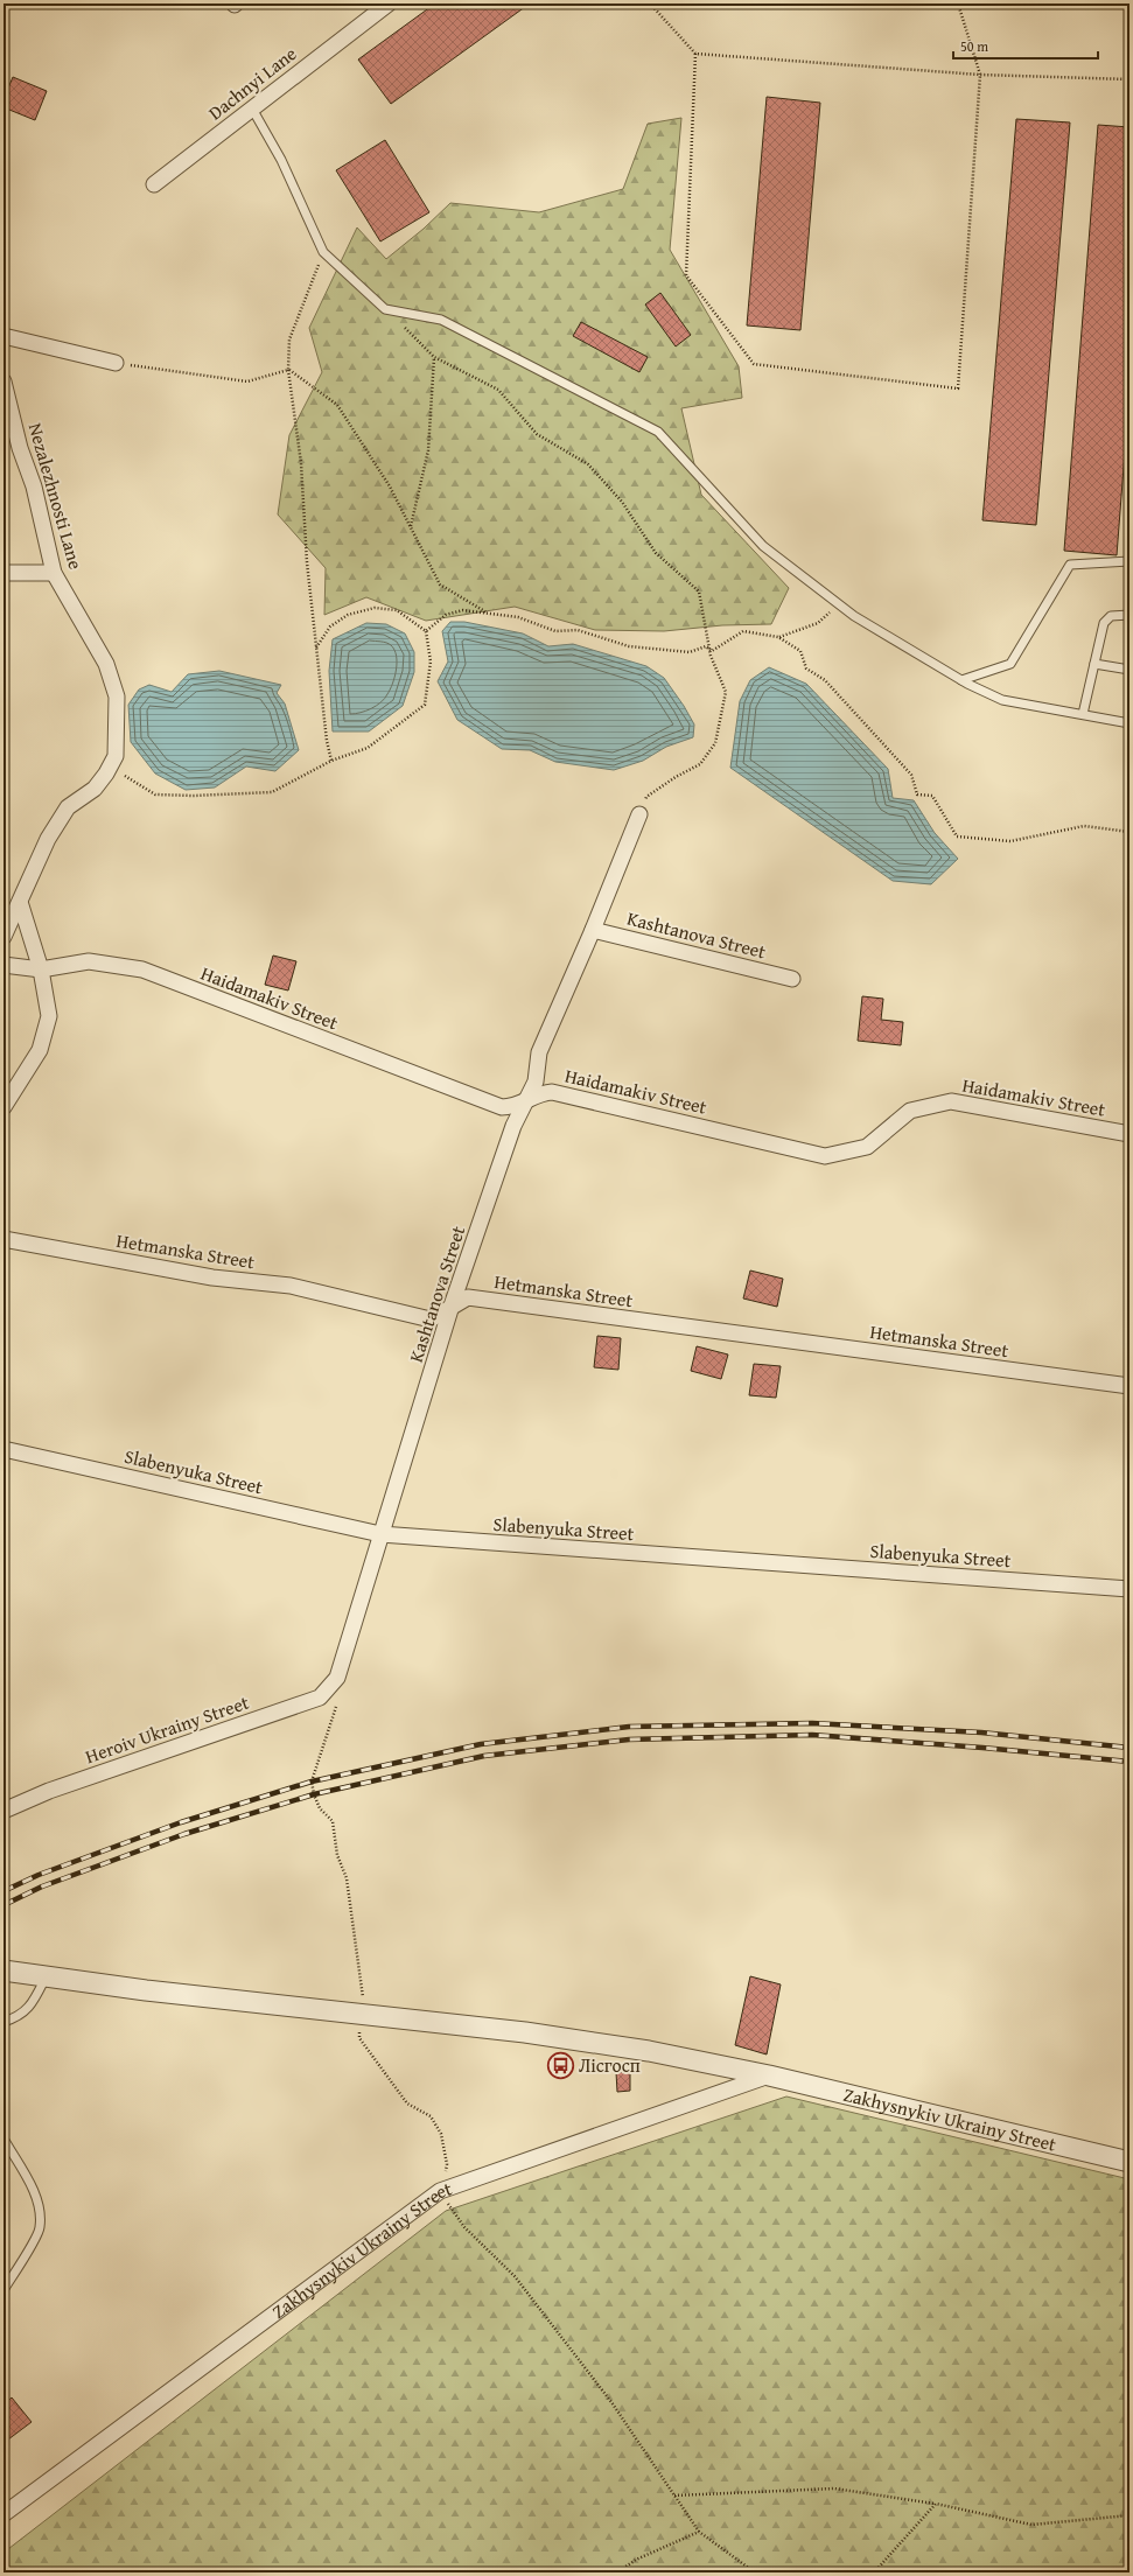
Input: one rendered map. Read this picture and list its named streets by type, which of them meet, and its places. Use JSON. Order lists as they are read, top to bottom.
{
  "streets": {
    "street": [
      "Dachnyi Lane",
      "Nezalezhnosti Lane",
      "Kashtanova Street",
      "Haidamakiv Street",
      "Hetmanska Street",
      "Slabenyuka Street",
      "Heroiv Ukrainy Street",
      "Zakhysnykiv Ukrainy Street"
    ]
  },
  "crossings": [
    ["Kashtanova Street", "Haidamakiv Street"],
    ["Kashtanova Street", "Hetmanska Street"],
    ["Kashtanova Street", "Slabenyuka Street"],
    ["Kashtanova Street", "Heroiv Ukrainy Street"]
  ],
  "places": {
    "bus stop": ["Лісгосп"]
  },
  "scale_bar": "50 m"
}
